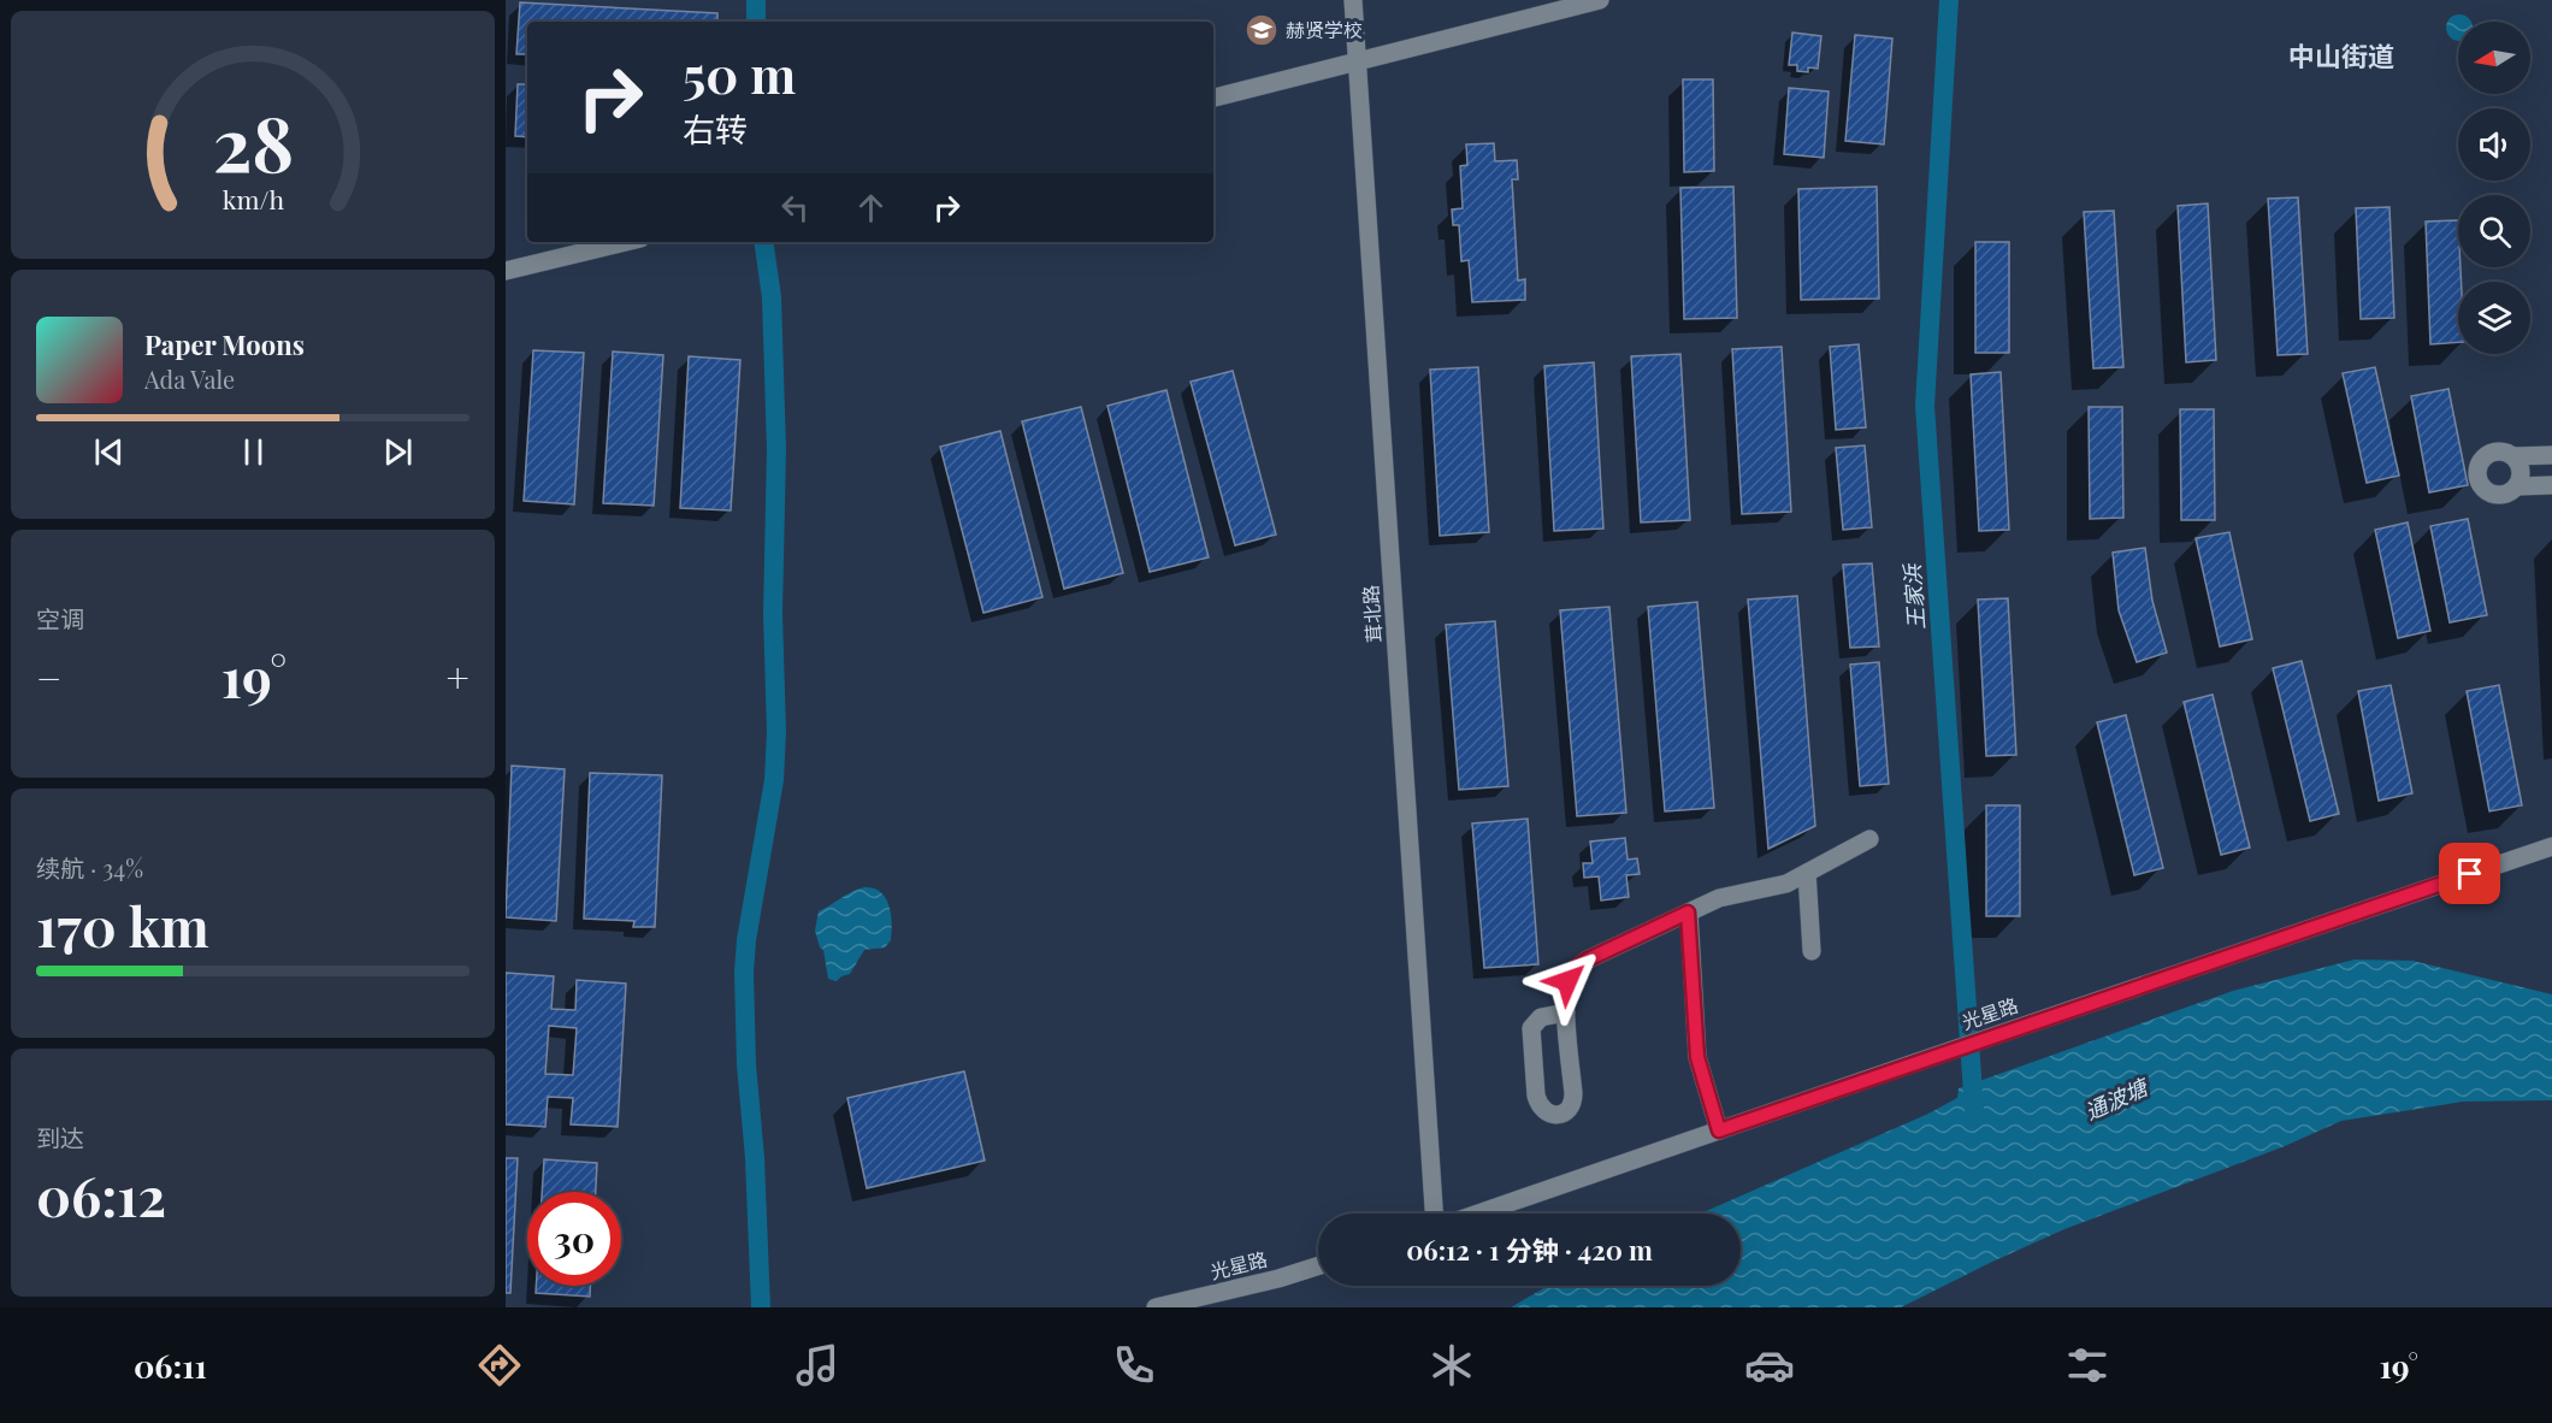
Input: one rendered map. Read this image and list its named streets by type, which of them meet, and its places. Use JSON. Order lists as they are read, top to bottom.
{
  "streets": {
    "street": ["茸北路", "光星路"]
  },
  "districts": ["中山街道"],
  "water": ["王家浜", "通波塘"],
  "places": {
    "school or university": ["赫贤学校"]
  },
  "north": "left",
  "page": {
    "turn": ["50 m", "右转"],
    "song": ["Paper Moons", "Ada Vale"],
    "tile": [
      "空调",
      ["续航 · 34%", "170 km"],
      ["到达", "06:12"]
    ],
    "heat": ["−", "19°", "+"],
    "limit": "30",
    "trip": "06:12 · 1 分钟 · 420 m",
    "tabs": ["06:11", "19°"],
    "gauge": ["28", "km/h"]
  }
}
